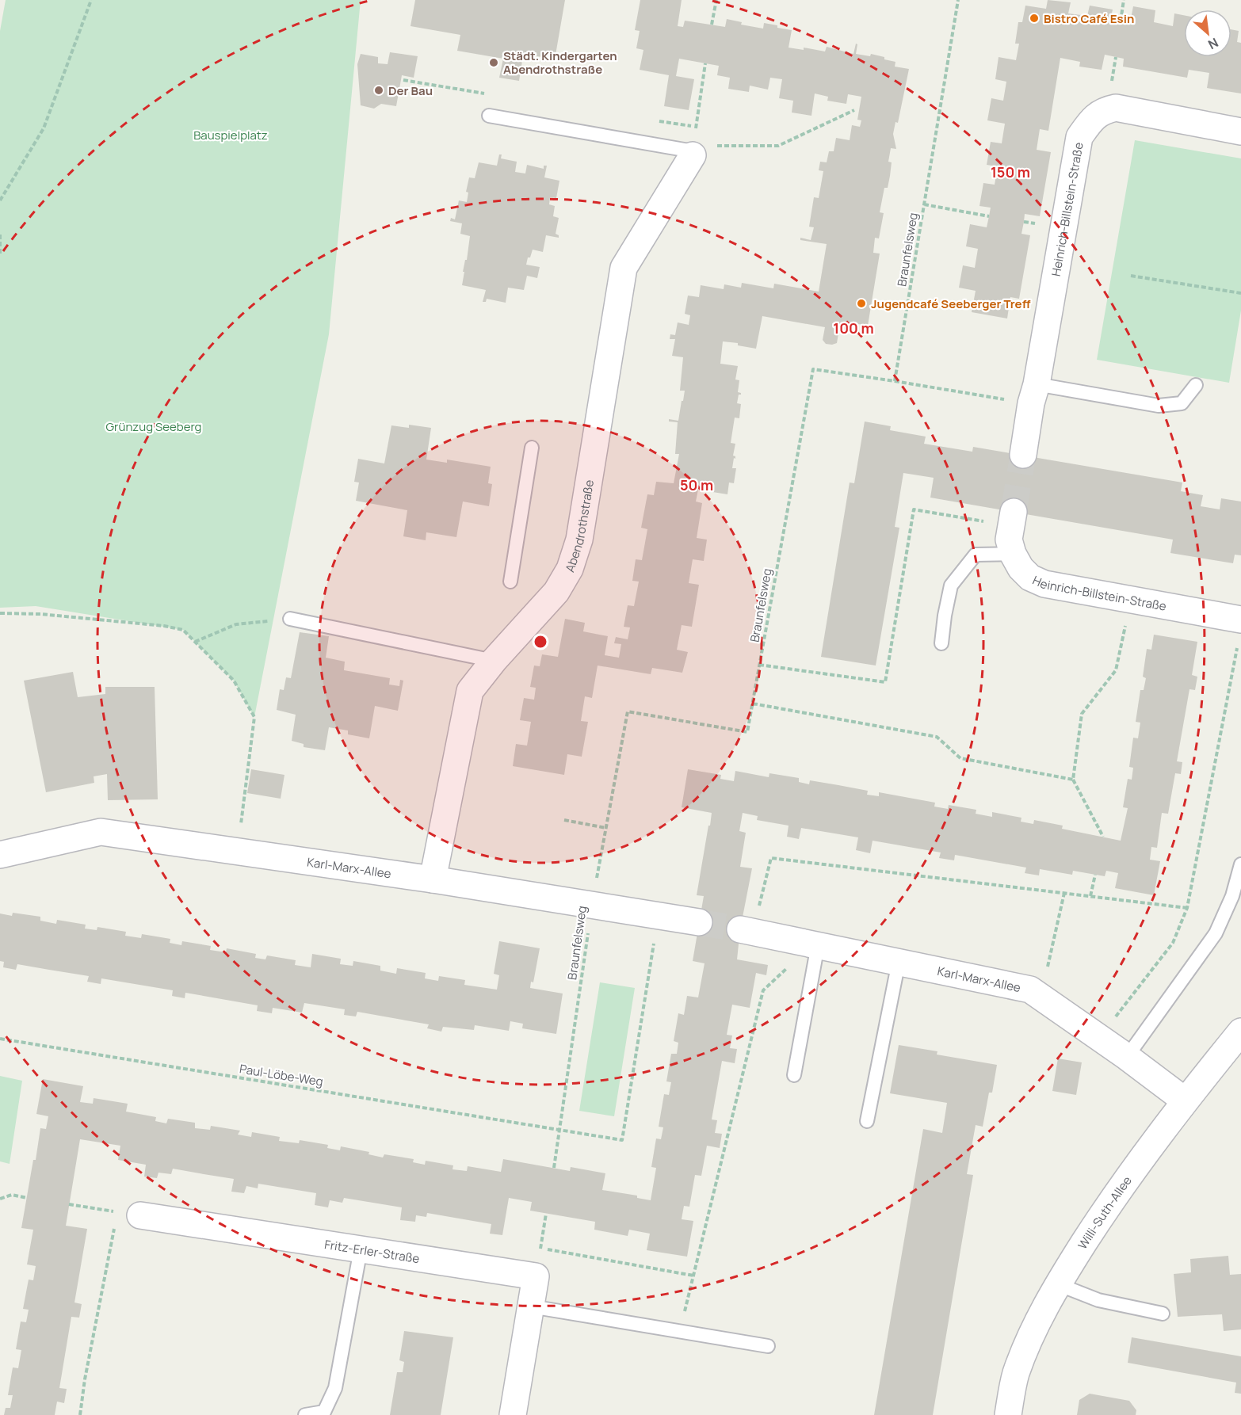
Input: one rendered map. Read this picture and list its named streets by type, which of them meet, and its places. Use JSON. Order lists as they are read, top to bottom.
{
  "streets": {
    "street": [
      "Heinrich-Billstein-Straße",
      "Abendrothstraße",
      "Karl-Marx-Allee",
      "Willi-Suth-Allee",
      "Fritz-Erler-Straße"
    ],
    "path": ["Braunfelsweg", "Paul-Löbe-Weg"]
  },
  "crossings": [
    ["Braunfelsweg", "Karl-Marx-Allee"],
    ["Braunfelsweg", "Paul-Löbe-Weg"],
    ["Abendrothstraße", "Karl-Marx-Allee"],
    ["Karl-Marx-Allee", "Paul-Löbe-Weg"],
    ["Karl-Marx-Allee", "Willi-Suth-Allee"]
  ],
  "parks": ["Bauspielplatz", "Grünzug Seeberg"],
  "places": [
    "Bistro Café Esin",
    "Städt. Kindergarten Abendrothstraße",
    "Der Bau",
    "Jugendcafé Seeberger Treff"
  ],
  "north": "bottom right",
  "rings": ["150 m", "100 m", "50 m"]
}
